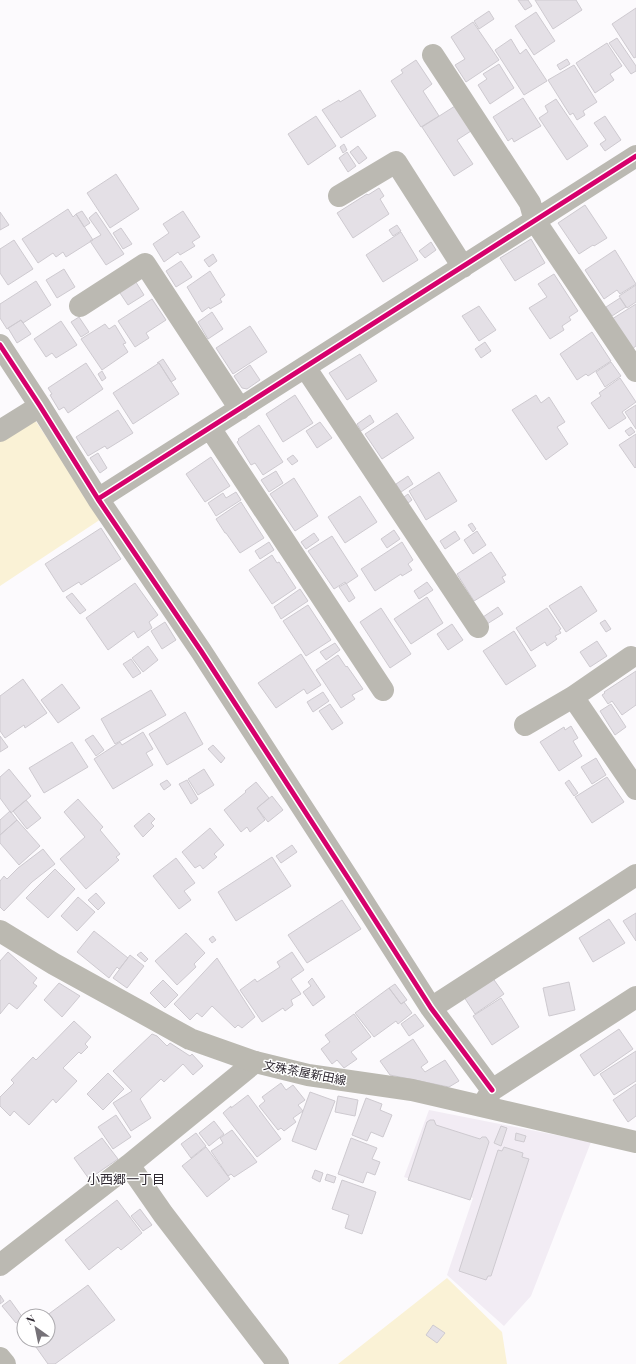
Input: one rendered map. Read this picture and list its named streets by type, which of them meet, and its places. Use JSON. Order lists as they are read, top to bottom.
{
  "streets": {
    "main road": ["文殊茶屋新田線"]
  },
  "districts": ["小西郷一丁目"],
  "north": "top left"
}
